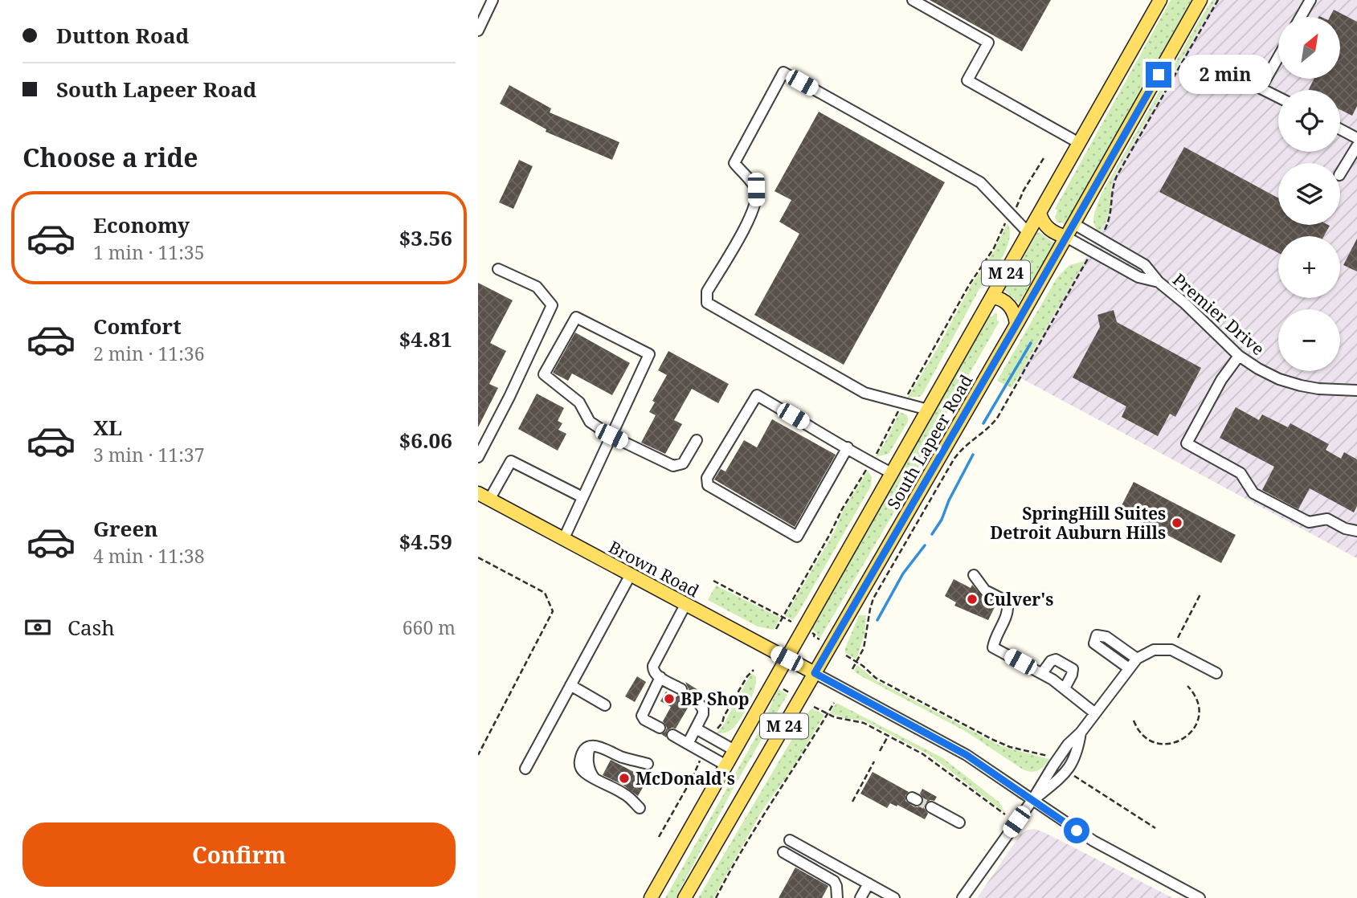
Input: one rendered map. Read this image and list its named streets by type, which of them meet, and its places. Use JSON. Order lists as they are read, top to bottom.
{
  "streets": {
    "main road": ["M 24", "South Lapeer Road", "Brown Road"],
    "street": ["Premier Drive"]
  },
  "crossings": [
    ["Premier Drive", "South Lapeer Road"],
    ["South Lapeer Road", "Brown Road"]
  ],
  "places": [
    "SpringHill Suites Detroit Auburn Hills",
    "Culver's",
    "BP Shop",
    "McDonald's"
  ],
  "north": "top right",
  "page": {
    "banner": ["Dutton Road", "South Lapeer Road"],
    "map_buttons": ["+", "−"],
    "bubble": "2 min",
    "heading": "Choose a ride",
    "list": [
      {
        "name": "Economy",
        "note": "1 min · 11:35",
        "value": "$3.56"
      },
      {
        "name": "Comfort",
        "note": "2 min · 11:36",
        "value": "$4.81"
      },
      {
        "name": "XL",
        "note": "3 min · 11:37",
        "value": "$6.06"
      },
      {
        "name": "Green",
        "note": "4 min · 11:38",
        "value": "$4.59"
      }
    ],
    "pay": ["Cash", "660 m"],
    "buttons": "Confirm"
  }
}
